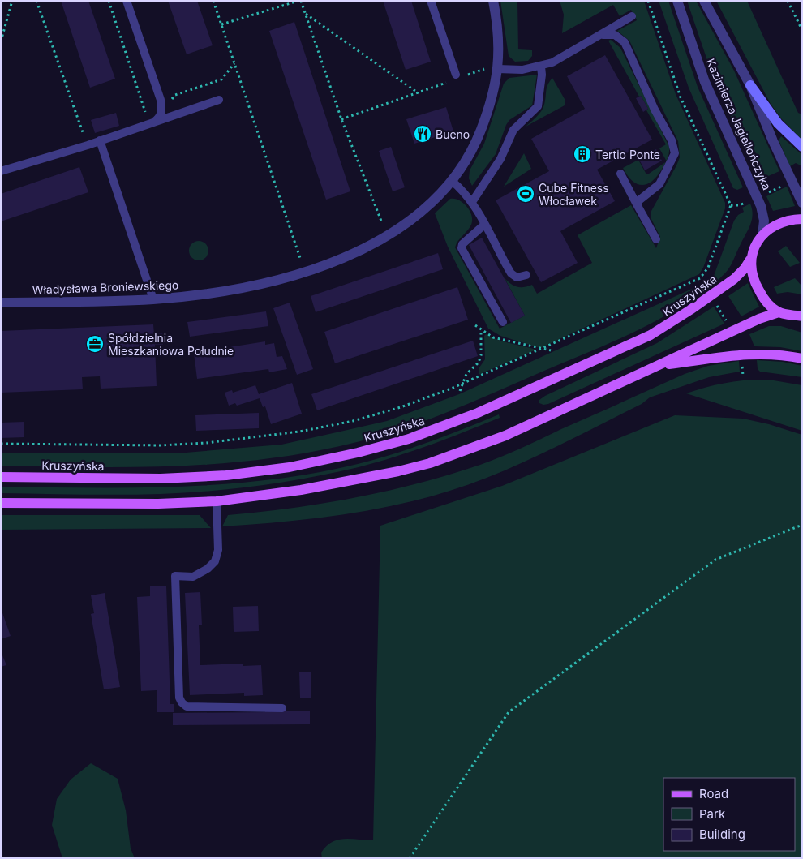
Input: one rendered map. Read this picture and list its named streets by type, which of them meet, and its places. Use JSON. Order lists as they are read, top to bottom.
{
  "streets": {
    "main road": ["Kruszyńska"],
    "street": ["Kazimierza Jagiellończyka", "Władysława Broniewskiego"]
  },
  "crossings": [
    ["Kazimierza Jagiellończyka", "Kruszyńska"]
  ],
  "places": {
    "restaurant": ["Bueno"],
    "building": ["Tertio Ponte"],
    "sports": ["Cube Fitness Włocławek"],
    "office": ["Spółdzielnia Mieszkaniowa Południe"]
  },
  "legend": ["Road", "Park", "Building"]
}
